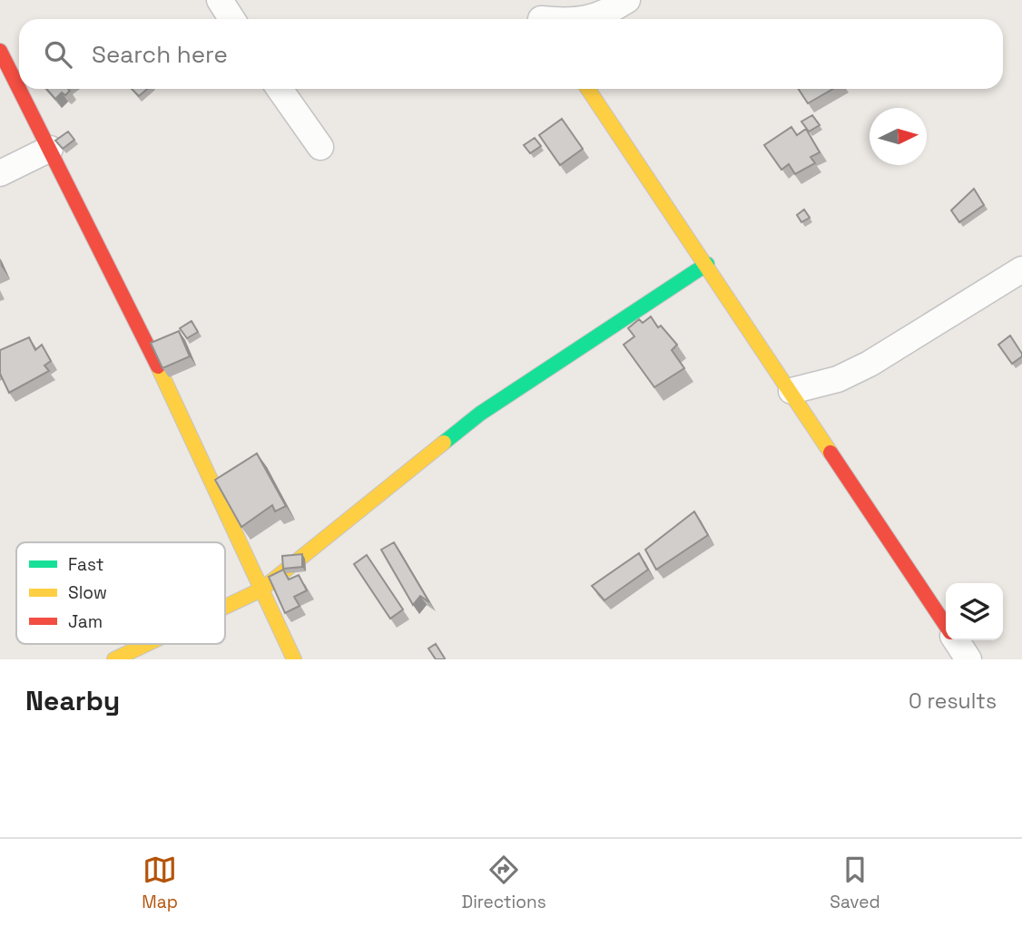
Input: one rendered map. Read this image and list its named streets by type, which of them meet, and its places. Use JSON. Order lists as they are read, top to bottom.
{
  "legend": ["Fast", "Slow", "Jam"],
  "north": "right",
  "page": {
    "search": "Search here",
    "heading": ["Nearby", "0 results"],
    "nav": ["Map", "Directions", "Saved"]
  }
}
